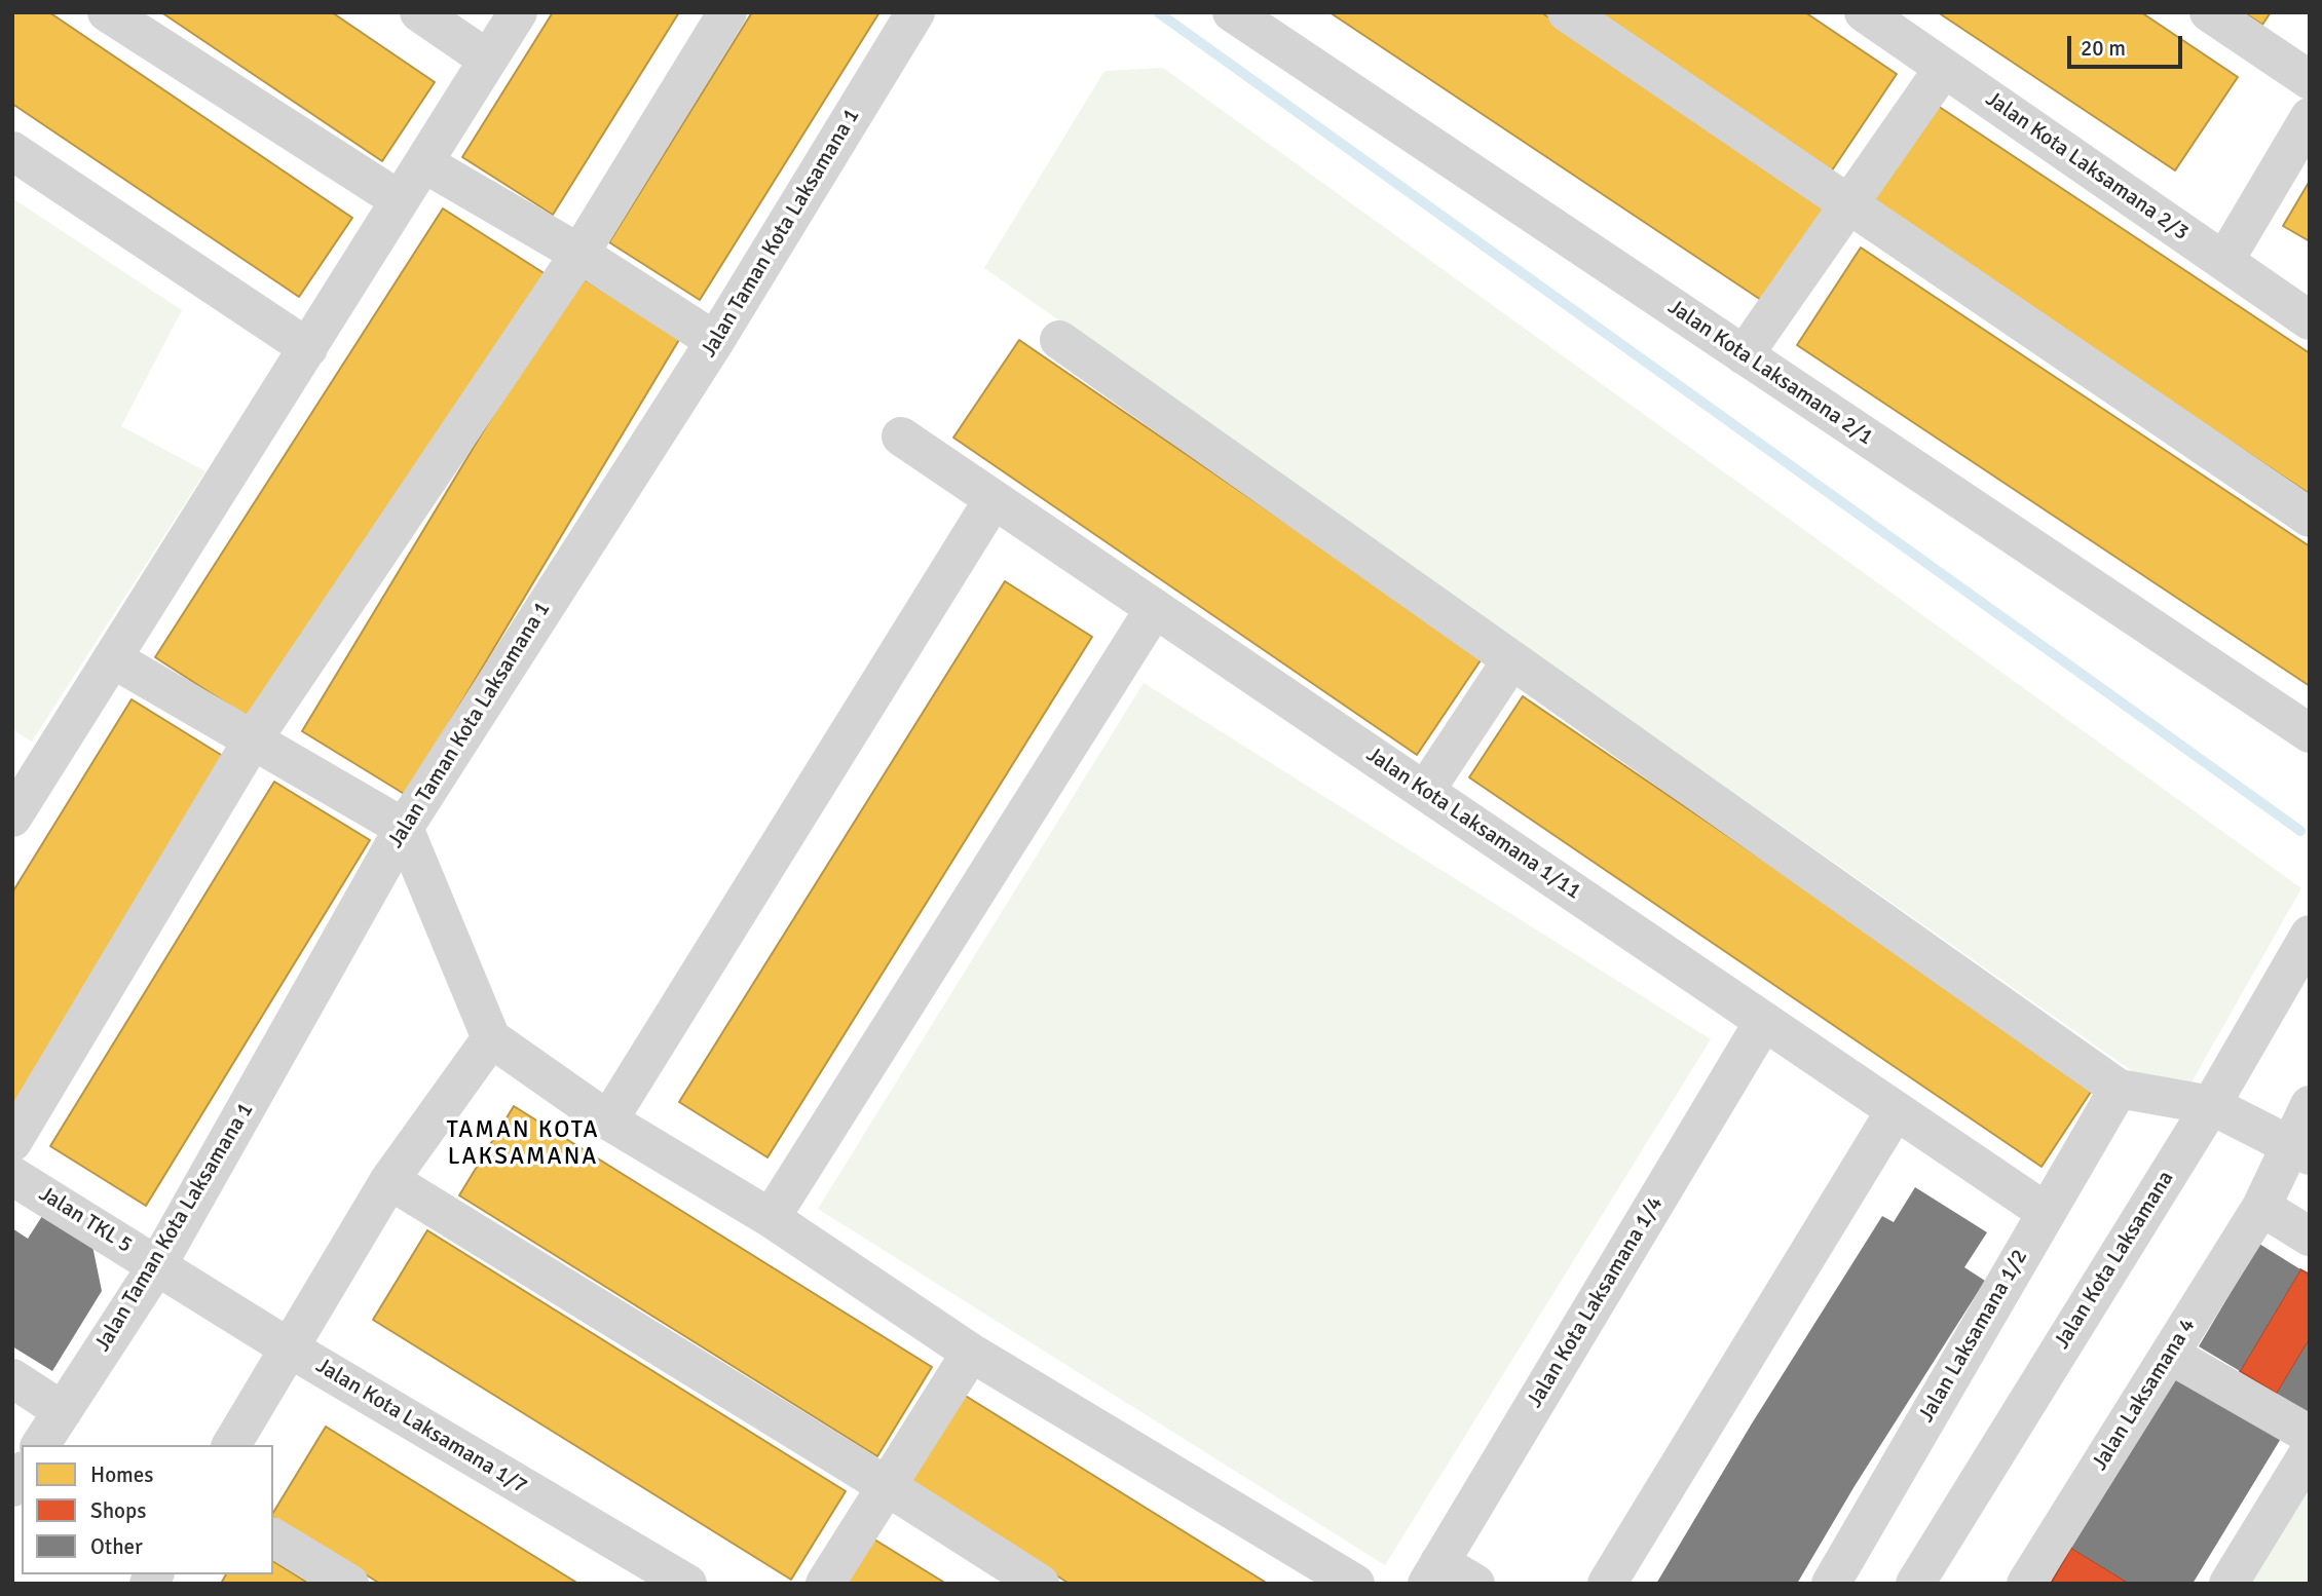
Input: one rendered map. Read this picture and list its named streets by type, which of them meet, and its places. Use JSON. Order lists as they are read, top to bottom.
{
  "streets": {
    "street": [
      "Jalan Kota Laksamana 2/3",
      "Jalan Taman Kota Laksamana 1",
      "Jalan Kota Laksamana 2/1",
      "Jalan Kota Laksamana 1/11",
      "Jalan TKL 5",
      "Jalan Kota Laksamana",
      "Jalan Kota Laksamana 1/4",
      "Jalan Laksamana 1/2",
      "Jalan Laksamana 4",
      "Jalan Kota Laksamana 1/7"
    ]
  },
  "crossings": [
    ["Jalan Taman Kota Laksamana 1", "Jalan TKL 5"],
    ["Jalan Taman Kota Laksamana 1", "Jalan Kota Laksamana 1/7"],
    ["Jalan Kota Laksamana 1/11", "Jalan Kota Laksamana 1/4"],
    ["Jalan Kota Laksamana 1/11", "Jalan Laksamana 1/2"],
    ["Jalan TKL 5", "Jalan Kota Laksamana 1/7"]
  ],
  "districts": ["TAMAN KOTA LAKSAMANA"],
  "legend": ["Homes", "Shops", "Other"],
  "scale_bar": "20 m"
}
